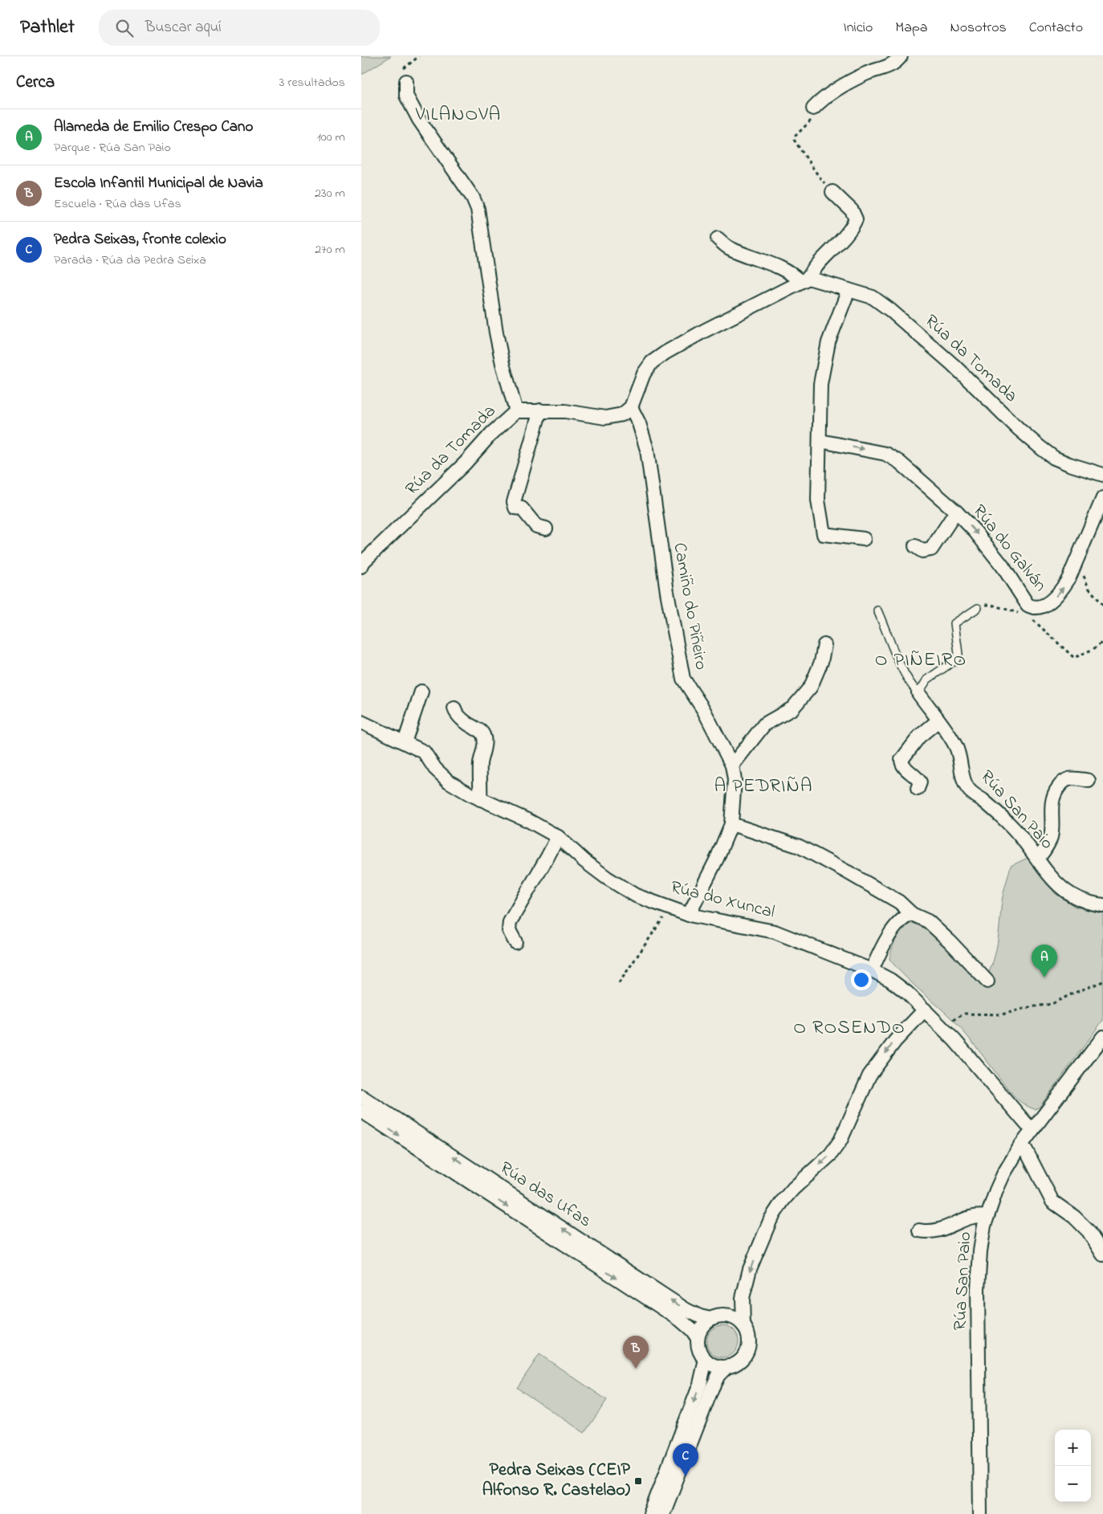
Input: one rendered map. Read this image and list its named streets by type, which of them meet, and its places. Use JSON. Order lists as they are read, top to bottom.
{
  "streets": {
    "street": [
      "Rúa da Tomada",
      "Rúa do Galván",
      "Camiño do Piñeiro",
      "Rúa San Paio",
      "Rúa do Xuncal",
      "Rúa das Ufas"
    ]
  },
  "crossings": [
    ["Rúa da Tomada", "Camiño do Piñeiro"],
    ["Camiño do Piñeiro", "Rúa do Xuncal"],
    ["Rúa San Paio", "Rúa do Xuncal"]
  ],
  "districts": [
    "VILANOVA",
    "O PIÑEIRO",
    "A PEDRIÑA",
    "O ROSENDO"
  ],
  "places": {
    "transit": ["Pedra Seixas (CEIP Alfonso R. Castelao)"]
  },
  "page": {
    "header": "Pathlet",
    "search": "Buscar aquí",
    "nav": [
      "Inicio",
      "Mapa",
      "Nosotros",
      "Contacto"
    ],
    "heading": ["Cerca", "3 resultados"],
    "list": [
      {
        "mark": "A",
        "name": "Alameda de Emilio Crespo Cano",
        "note": "Parque · Rúa San Paio",
        "value": "100 m"
      },
      {
        "mark": "B",
        "name": "Escola Infantil Municipal de Navia",
        "note": "Escuela · Rúa das Ufas",
        "value": "230 m"
      },
      {
        "mark": "C",
        "name": "Pedra Seixas, fronte colexio",
        "note": "Parada · Rúa da Pedra Seixa",
        "value": "270 m"
      }
    ],
    "pins": ["A", "B", "C"],
    "map_buttons": ["+", "−"]
  }
}
